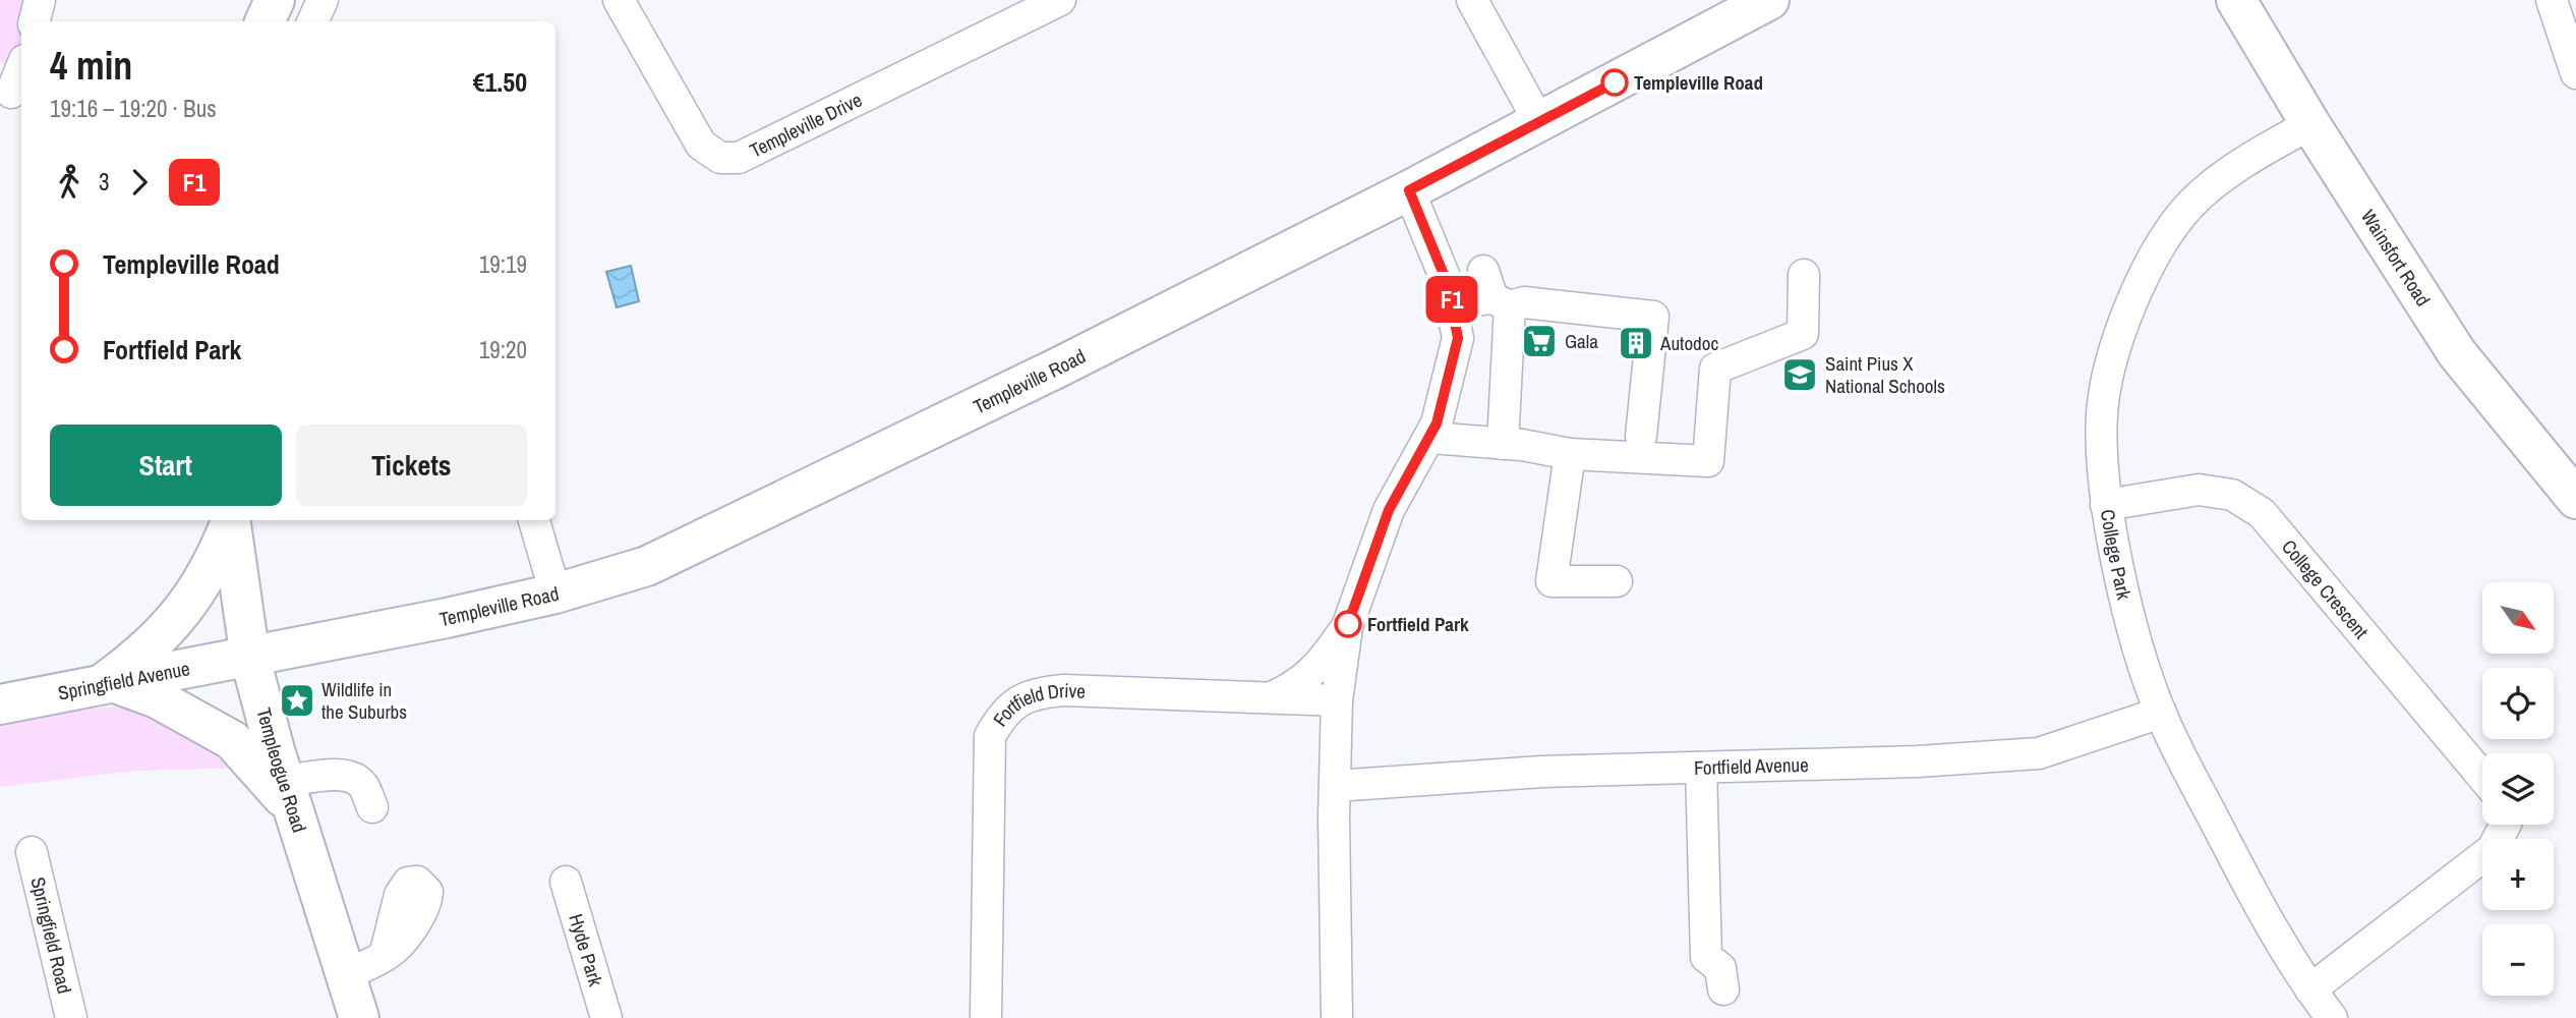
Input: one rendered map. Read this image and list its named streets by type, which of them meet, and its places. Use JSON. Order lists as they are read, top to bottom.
{
  "streets": {
    "main road": [
      "Wainsfort Road",
      "Templeville Road",
      "Springfield Avenue",
      "Templeogue Road"
    ],
    "street": [
      "Templeville Drive",
      "College Park",
      "College Crescent",
      "Fortfield Drive",
      "Fortfield Avenue",
      "Springfield Road",
      "Hyde Park"
    ]
  },
  "crossings": [
    ["Wainsfort Road", "College Park"],
    ["Templeville Road", "Springfield Avenue"],
    ["Templeville Road", "Templeogue Road"],
    ["College Park", "College Crescent"],
    ["College Park", "Fortfield Avenue"],
    ["Springfield Avenue", "Templeogue Road"]
  ],
  "places": {
    "other": ["Templeville Road", "Fortfield Park"],
    "supermarket": ["Gala"],
    "building": ["Autodoc"],
    "school or university": ["Saint Pius X National Schools"],
    "place": ["Wildlife in the Suburbs"]
  },
  "lines": ["bus line F1"],
  "north": "bottom right",
  "page": {
    "on_map": "F1",
    "heading": ["4 min", "19:16 – 19:20 · Bus", "€1.50"],
    "legs": ["3", "F1"],
    "list": [
      {
        "name": "Templeville Road",
        "value": "19:19"
      },
      {
        "name": "Fortfield Park",
        "value": "19:20"
      }
    ],
    "buttons": ["Start", "Tickets"],
    "map_buttons": ["+", "−"]
  }
}
